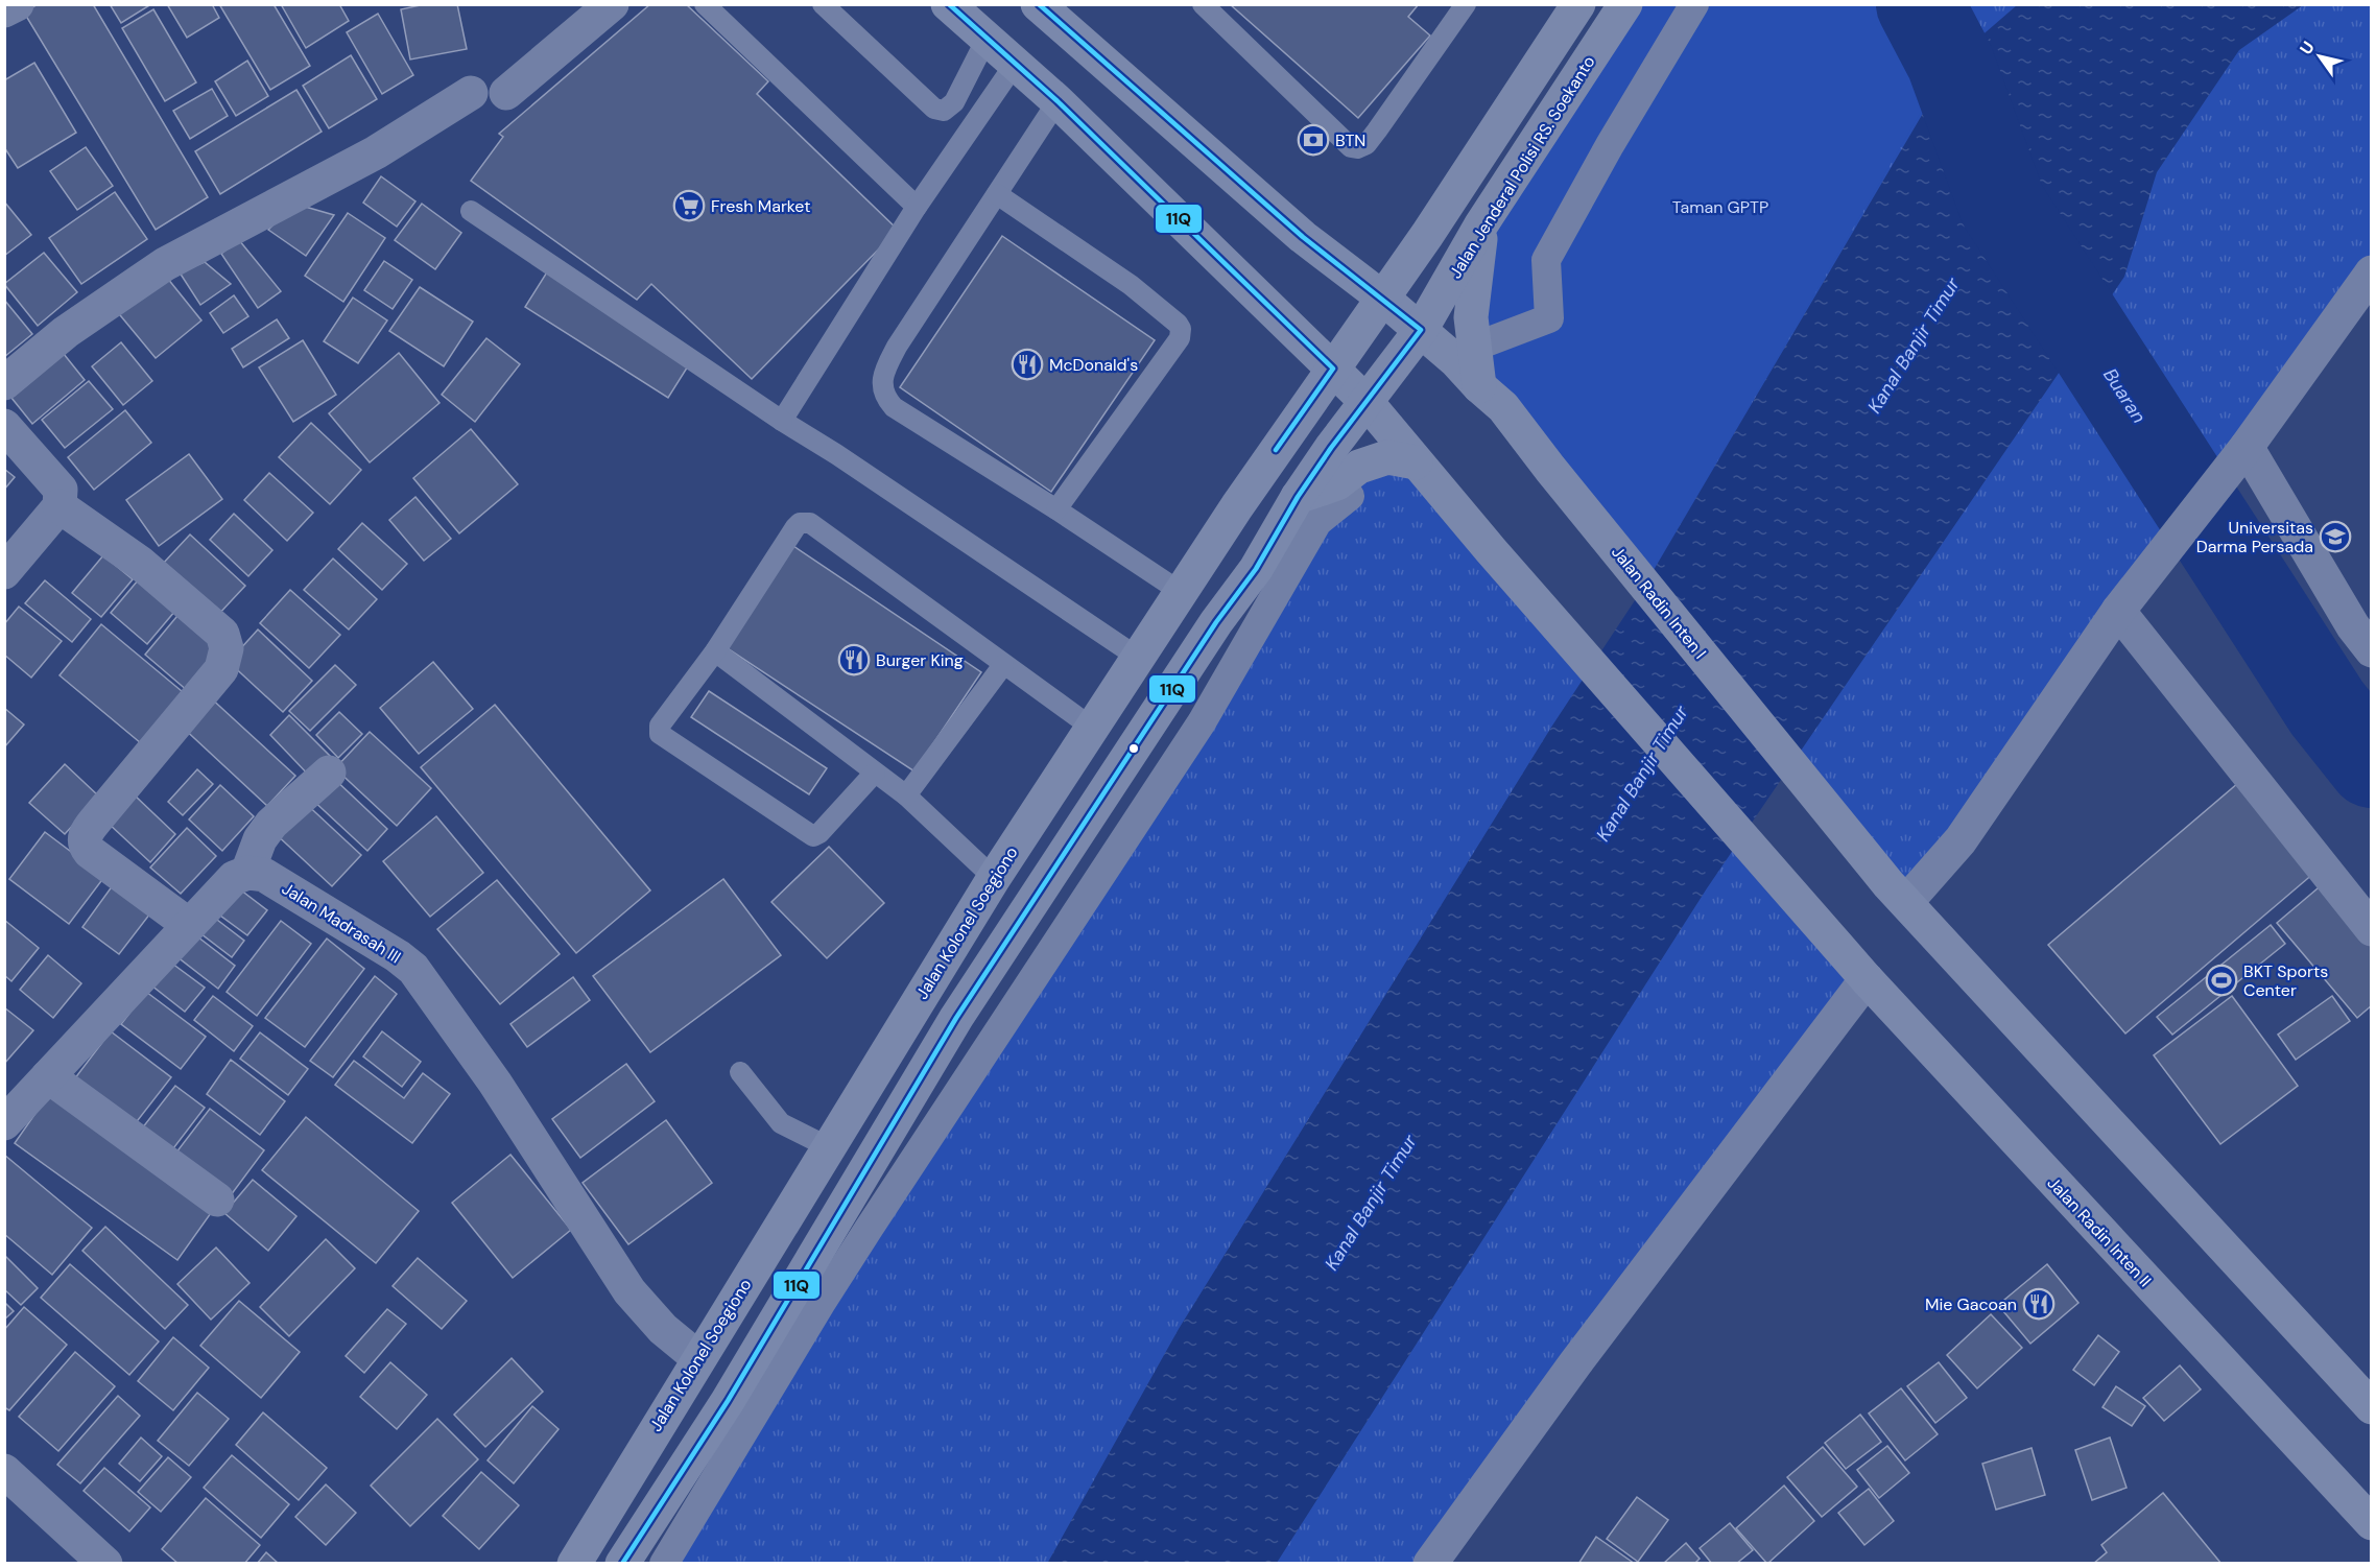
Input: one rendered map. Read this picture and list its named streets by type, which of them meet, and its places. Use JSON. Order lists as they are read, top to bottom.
{
  "streets": {
    "main road": [
      "Jalan Jenderal Polisi RS. Soekanto",
      "Jalan Radin Inten I",
      "Jalan Kolonel Soegiono",
      "Jalan Radin Inten II"
    ],
    "street": ["Jalan Madrasah III"]
  },
  "crossings": [
    ["Jalan Jenderal Polisi RS. Soekanto", "Jalan Radin Inten I"],
    ["Jalan Radin Inten I", "Jalan Kolonel Soegiono"],
    ["Jalan Madrasah III", "Jalan Kolonel Soegiono"]
  ],
  "water": ["Kanal Banjir Timur", "Buaran"],
  "parks": ["Taman GPTP"],
  "places": {
    "bank": ["BTN"],
    "supermarket": ["Fresh Market"],
    "restaurant": ["McDonald's", "Burger King", "Mie Gacoan"],
    "school or university": ["Universitas Darma Persada"],
    "sports": ["BKT Sports Center"]
  },
  "lines": ["transit line 11Q"],
  "north": "top left"
}
